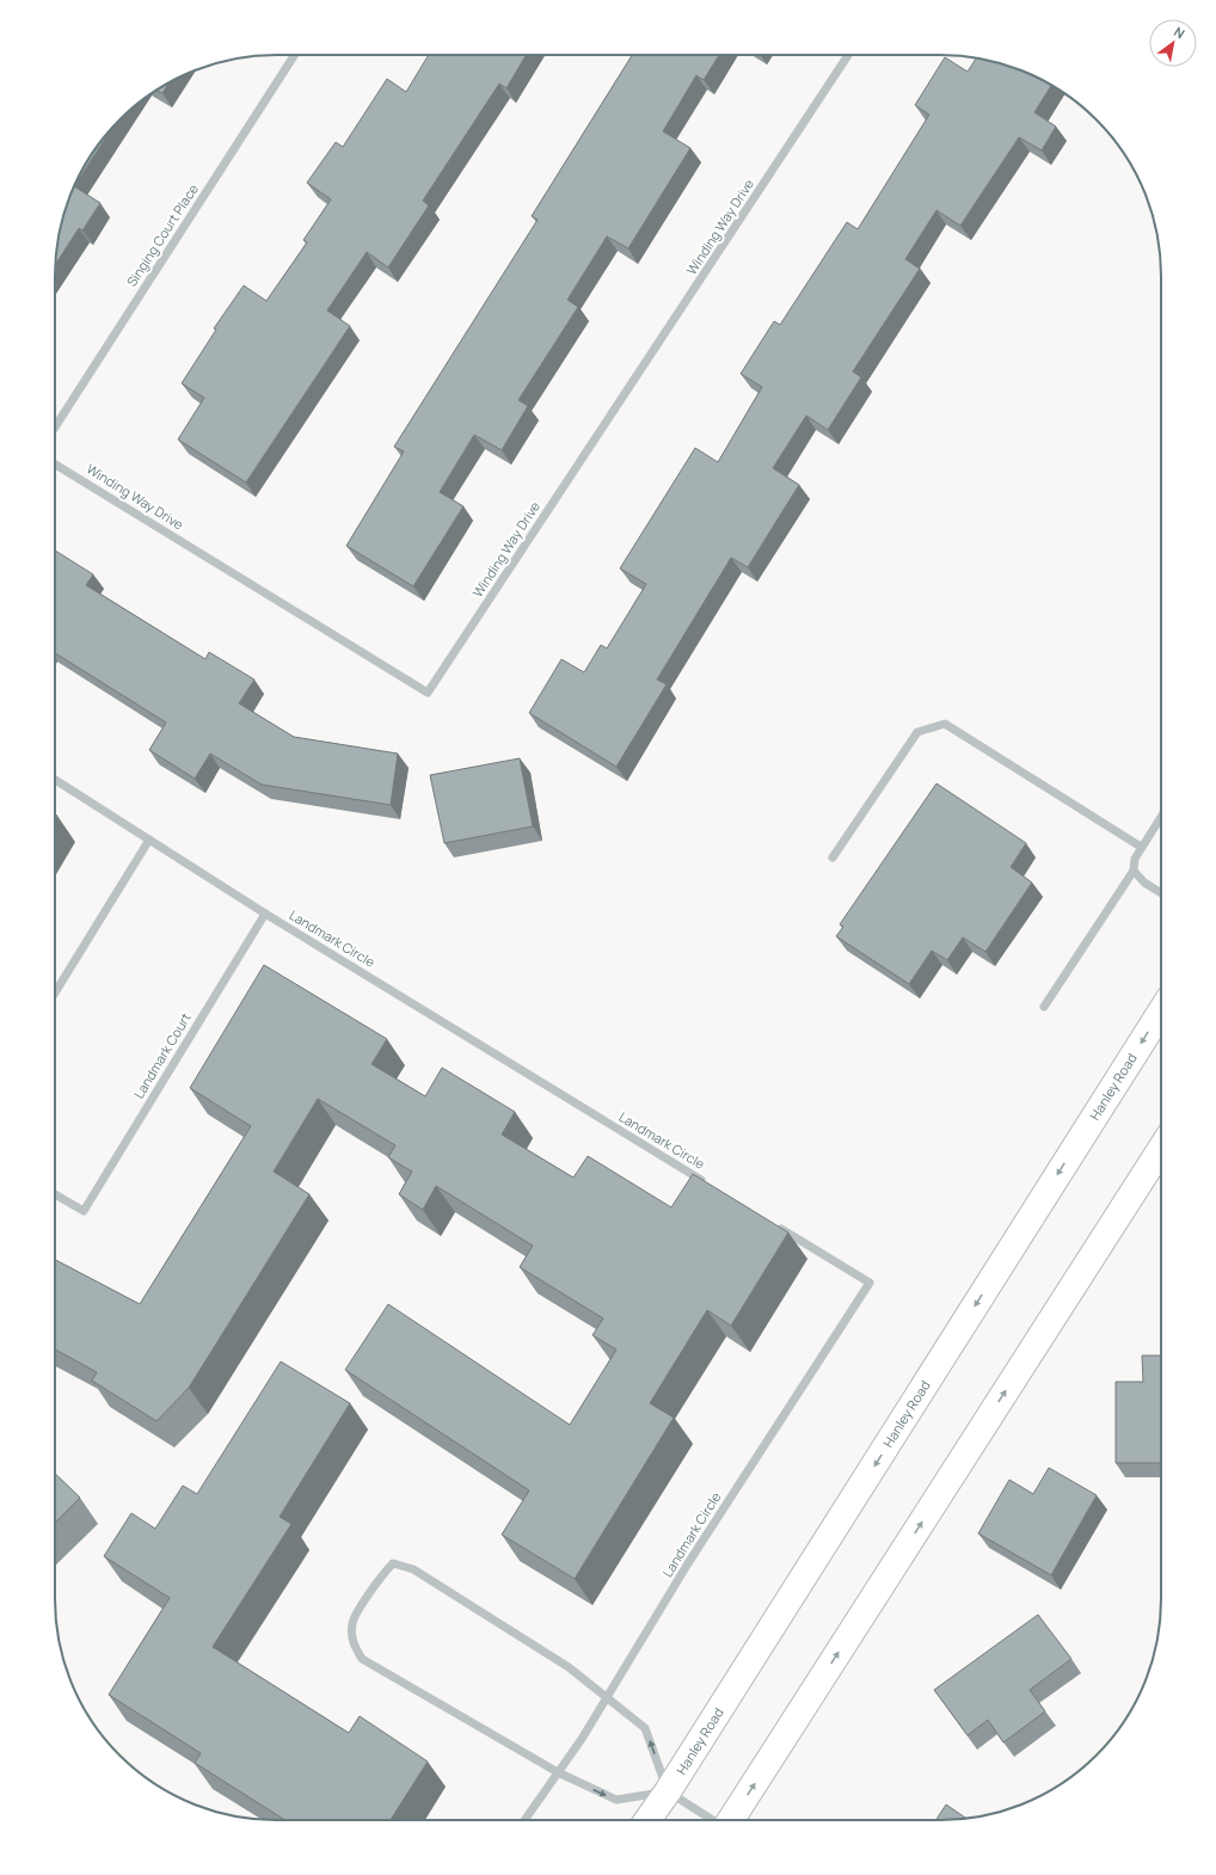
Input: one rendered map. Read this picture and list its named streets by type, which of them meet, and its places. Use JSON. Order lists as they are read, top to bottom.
{
  "streets": {
    "main road": ["Hanley Road"],
    "street": [
      "Winding Way Drive",
      "Singing Court Place",
      "Landmark Circle",
      "Landmark Court"
    ]
  },
  "crossings": [
    ["Landmark Circle", "Landmark Court"]
  ],
  "north": "top right"
}
